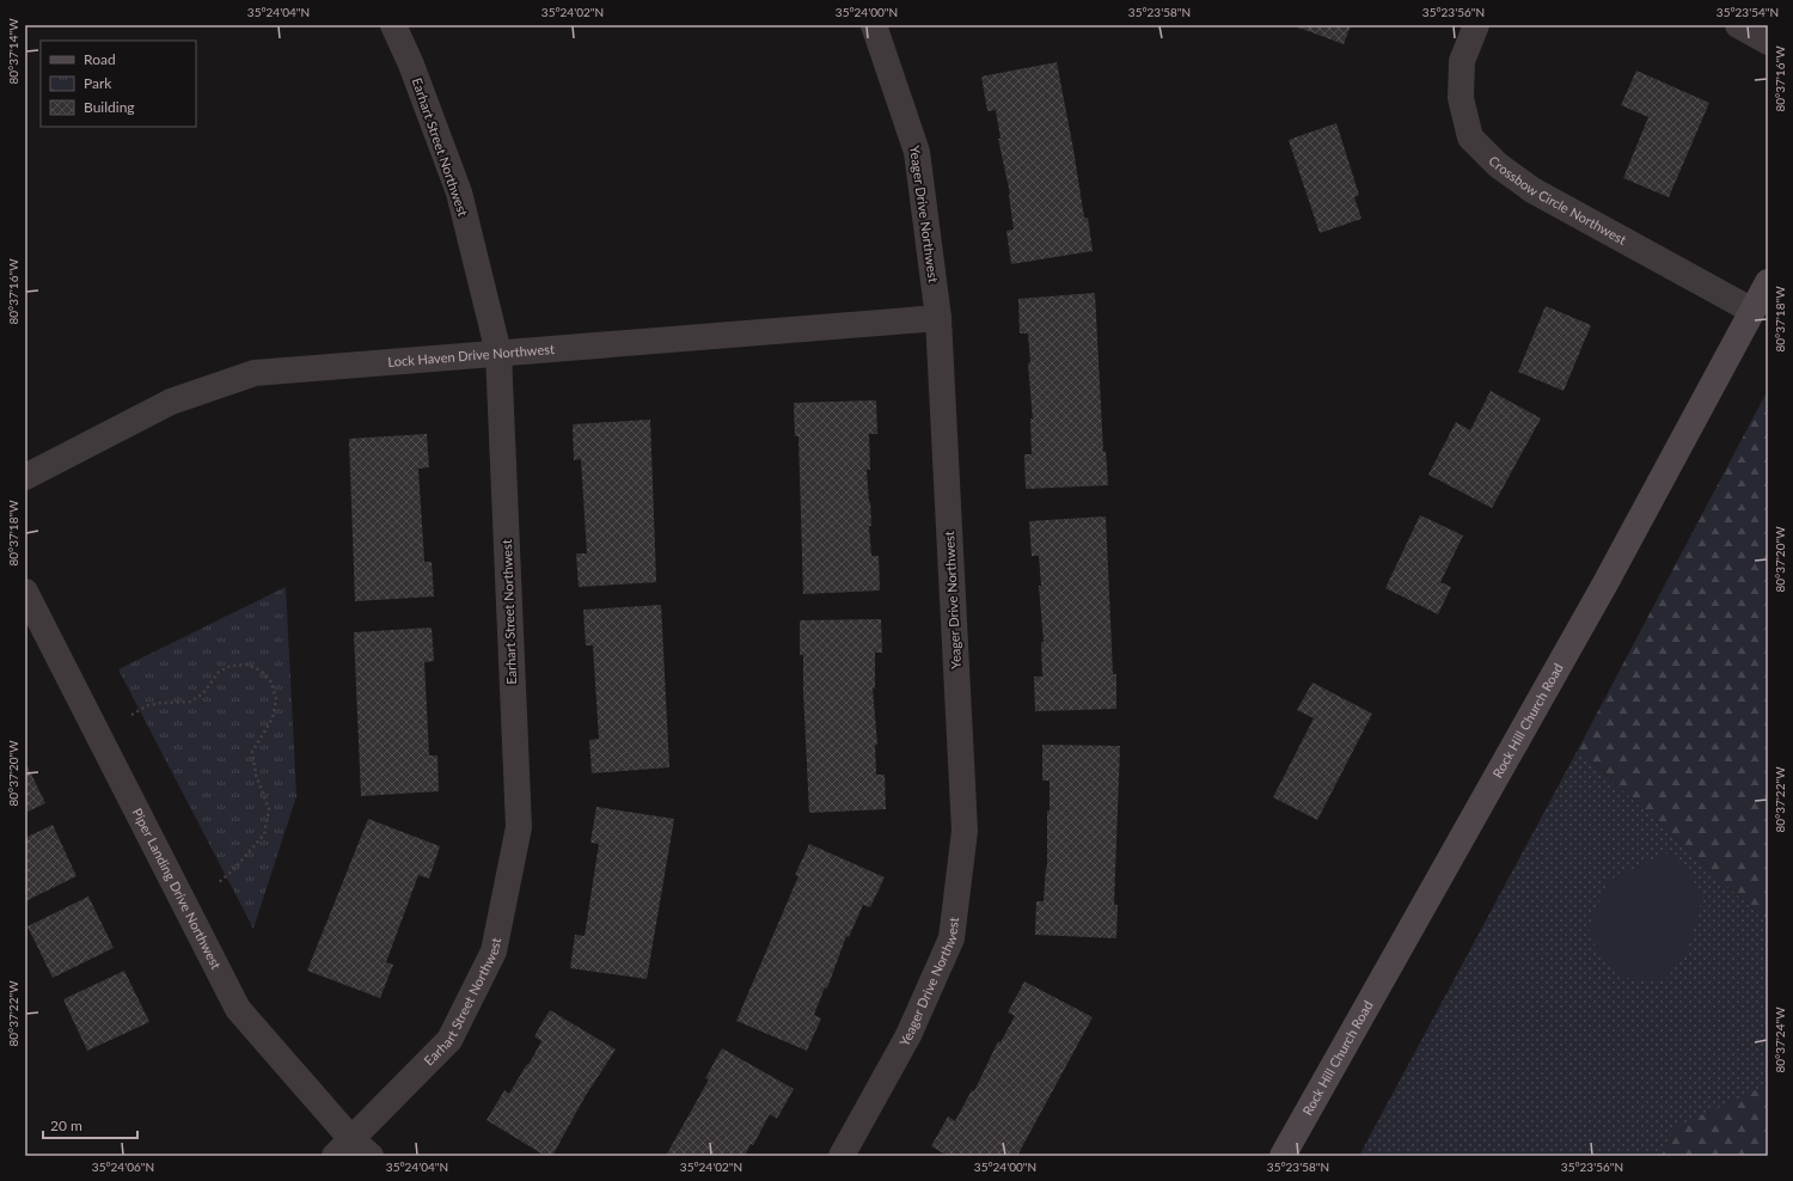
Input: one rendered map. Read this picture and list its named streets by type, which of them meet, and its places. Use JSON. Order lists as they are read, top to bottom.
{
  "streets": {
    "main road": ["Rock Hill Church Road"],
    "street": [
      "Earhart Street Northwest",
      "Crossbow Circle Northwest",
      "Yeager Drive Northwest",
      "Lock Haven Drive Northwest",
      "Piper Landing Drive Northwest"
    ]
  },
  "crossings": [
    ["Earhart Street Northwest", "Lock Haven Drive Northwest"],
    ["Earhart Street Northwest", "Piper Landing Drive Northwest"],
    ["Crossbow Circle Northwest", "Rock Hill Church Road"],
    ["Yeager Drive Northwest", "Lock Haven Drive Northwest"]
  ],
  "legend": ["Road", "Park", "Building"],
  "scale_bar": "20 m",
  "coordinates": [
    "35°24'04\"N",
    "35°24'02\"N",
    "35°24'00\"N",
    "35°23'58\"N",
    "35°23'56\"N",
    "35°23'54\"N",
    "80°37'14\"W",
    "80°37'16\"W",
    "80°37'18\"W",
    "80°37'20\"W",
    "80°37'22\"W",
    "80°37'24\"W",
    "35°24'06\"N"
  ]
}
